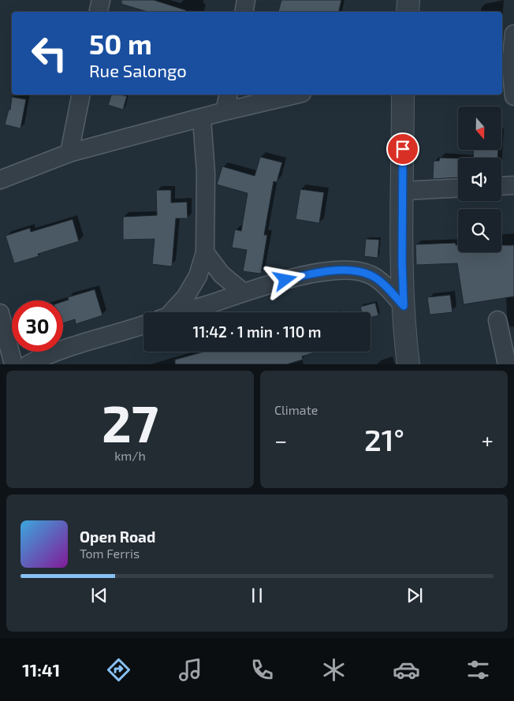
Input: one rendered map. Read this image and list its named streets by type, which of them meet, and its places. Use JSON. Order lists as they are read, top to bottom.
{
  "north": "bottom",
  "page": {
    "turn": ["50 m", "Rue Salongo"],
    "limit": "30",
    "trip": "11:42 · 1 min · 110 m",
    "tile": [
      ["27", "km/h"],
      "Climate"
    ],
    "heat": ["−", "21°", "+"],
    "song": ["Open Road", "Tom Ferris"],
    "tabs": "11:41"
  }
}
